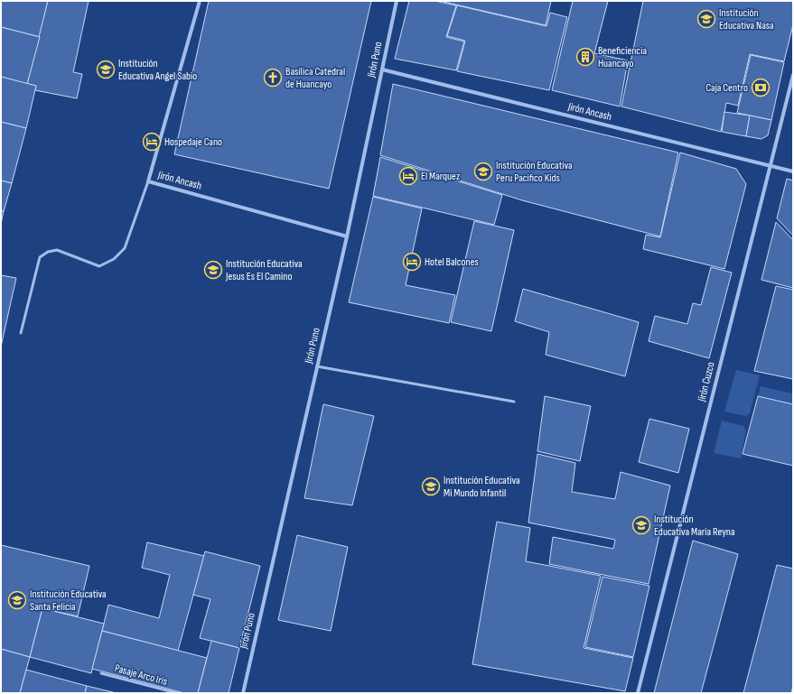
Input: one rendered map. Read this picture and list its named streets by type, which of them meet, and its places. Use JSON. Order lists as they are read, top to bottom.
{
  "streets": {
    "street": ["Jirón Puno", "Jirón Ancash", "Jirón Cuzco"],
    "lane": ["Pasaje Arco Iris"]
  },
  "crossings": [
    ["Jirón Puno", "Jirón Ancash"],
    ["Jirón Ancash", "Jirón Cuzco"]
  ],
  "places": {
    "school or university": [
      "Institución Educativa Nasa",
      "Institución Educativa Angel Sabio",
      "Institución Educativa Peru Pacifico Kids",
      "Institución Educativa Jesus Es El Camino",
      "Institución Educativa Mi Mundo Infantil",
      "Institución Educativa Maria Reyna",
      "Institución Educativa Santa Felicia"
    ],
    "building": ["Beneficiencia Huancayo"],
    "church": ["Basílica Catedral de Huancayo"],
    "bank": ["Caja Centro"],
    "hotel": ["Hospedaje Cano", "El Marquez", "Hotel Balcones"]
  }
}
